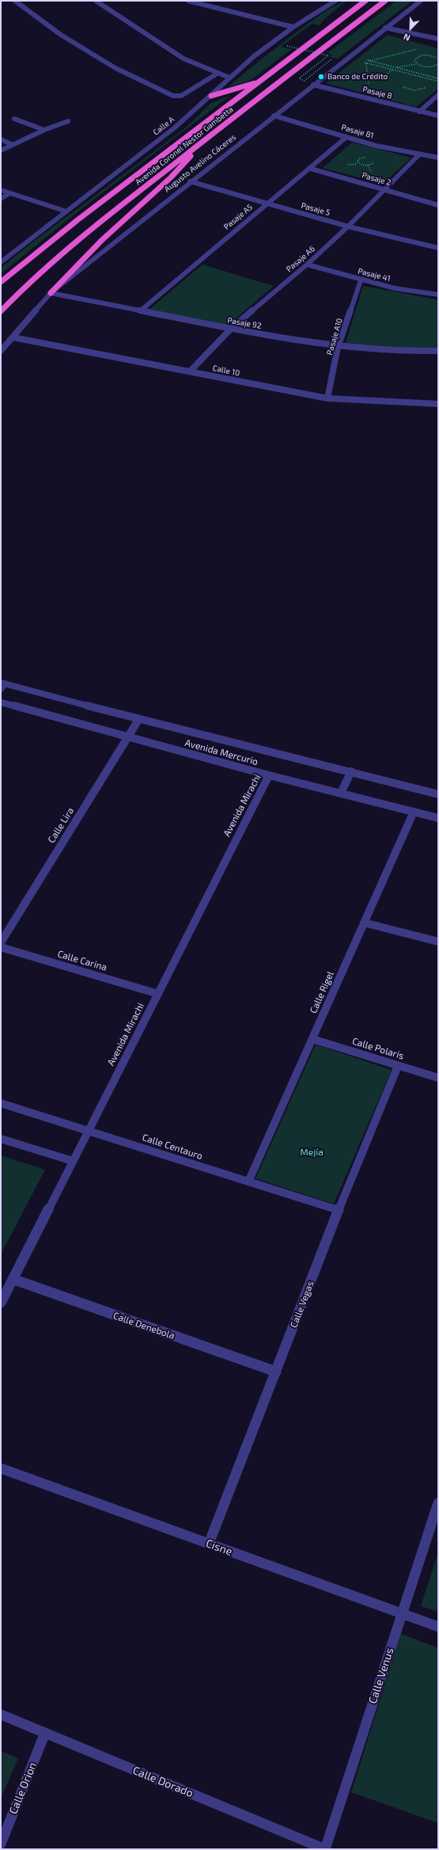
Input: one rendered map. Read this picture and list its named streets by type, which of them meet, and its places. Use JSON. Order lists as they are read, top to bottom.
{
  "streets": {
    "highway": ["Avenida Coronel Nestor Gambetta"],
    "street": [
      "Pasaje 8",
      "Calle A",
      "Pasaje 81",
      "Augusto Avelino Cáceres",
      "Pasaje 2",
      "Pasaje 5",
      "Pasaje A5",
      "Pasaje A6",
      "Pasaje 41",
      "Pasaje 92",
      "Pasaje A10",
      "Calle 10",
      "Avenida Mercurio",
      "Avenida Mirachi",
      "Calle Lira",
      "Calle Carina",
      "Calle Rigel",
      "Calle Polaris",
      "Calle Centauro",
      "Calle Vegas",
      "Calle Denebola",
      "Cisne",
      "Calle Venus",
      "Calle Dorado",
      "Calle Orion"
    ]
  },
  "crossings": [
    ["Pasaje 8", "Augusto Avelino Cáceres"],
    ["Pasaje 81", "Augusto Avelino Cáceres"],
    ["Pasaje 81", "Pasaje A5"],
    ["Pasaje 81", "Pasaje A6"],
    ["Augusto Avelino Cáceres", "Pasaje 5"],
    ["Augusto Avelino Cáceres", "Pasaje 92"],
    ["Augusto Avelino Cáceres", "Calle 10"],
    ["Pasaje 2", "Pasaje A5"],
    ["Pasaje 2", "Pasaje A6"],
    ["Pasaje 5", "Pasaje A5"],
    ["Pasaje 5", "Pasaje A6"],
    ["Pasaje A5", "Pasaje 92"],
    ["Pasaje A6", "Pasaje 41"],
    ["Pasaje A6", "Pasaje 92"],
    ["Pasaje A6", "Calle 10"],
    ["Pasaje 41", "Pasaje A10"],
    ["Pasaje 92", "Pasaje A10"],
    ["Pasaje A10", "Calle 10"],
    ["Avenida Mercurio", "Avenida Mirachi"],
    ["Avenida Mercurio", "Calle Lira"],
    ["Avenida Mercurio", "Calle Rigel"],
    ["Avenida Mirachi", "Calle Carina"],
    ["Avenida Mirachi", "Calle Centauro"],
    ["Avenida Mirachi", "Calle Denebola"],
    ["Calle Rigel", "Calle Polaris"],
    ["Calle Rigel", "Calle Centauro"],
    ["Calle Polaris", "Calle Vegas"],
    ["Calle Centauro", "Calle Vegas"],
    ["Calle Vegas", "Calle Denebola"],
    ["Calle Vegas", "Cisne"],
    ["Cisne", "Calle Venus"],
    ["Calle Venus", "Calle Dorado"],
    ["Calle Dorado", "Calle Orion"]
  ],
  "parks": ["Mejía"],
  "places": ["Banco de Crédito"],
  "north": "bottom left"
}
